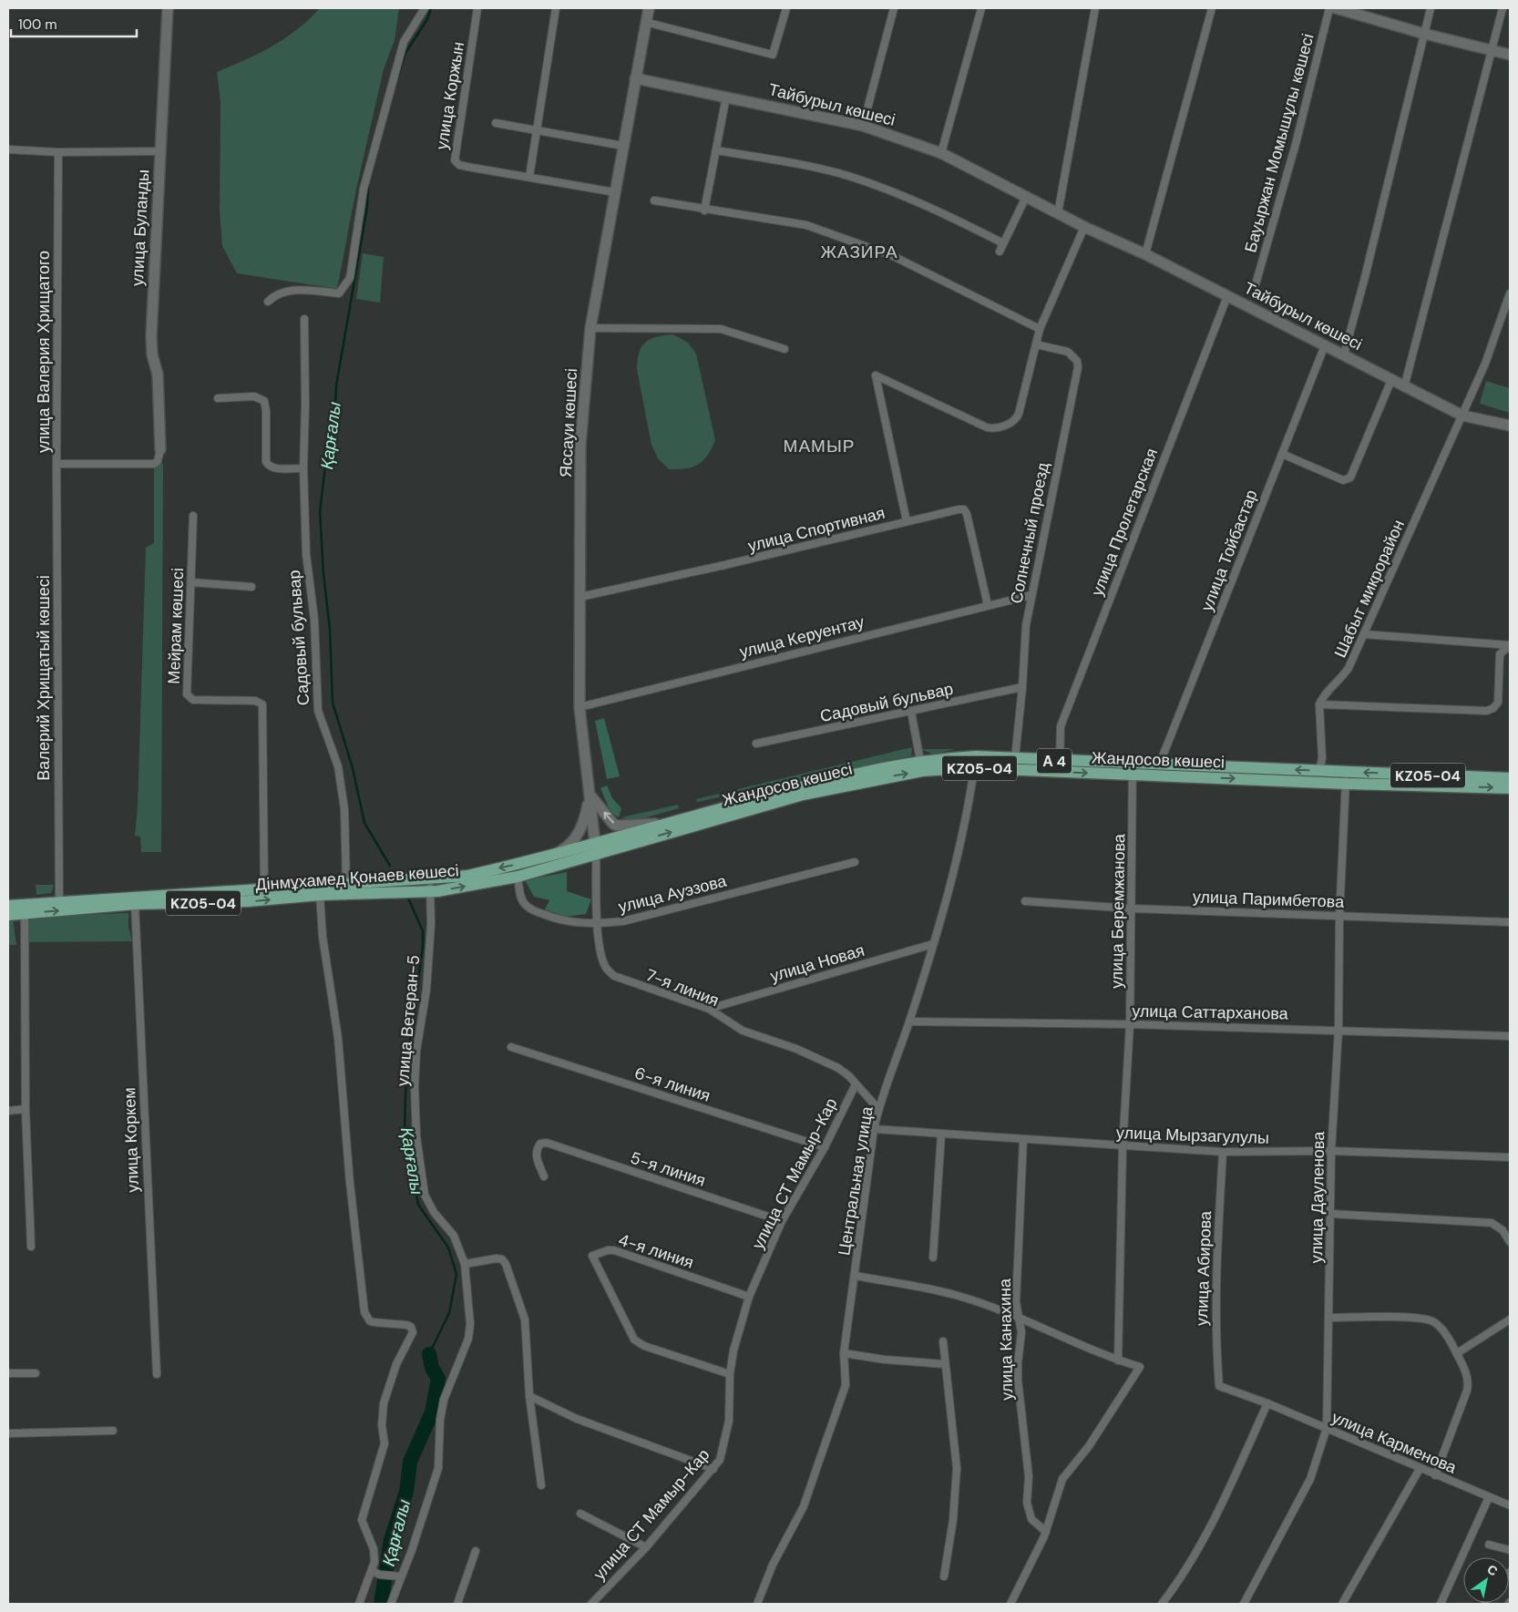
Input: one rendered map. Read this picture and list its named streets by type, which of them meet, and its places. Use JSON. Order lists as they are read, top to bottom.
{
  "streets": {
    "main road": [
      "Жандосов көшесі",
      "А 4",
      "KZ05-04",
      "Дінмұхамед Қонаев көшесі"
    ],
    "street": [
      "улица Коржын",
      "Тайбурыл көшесі",
      "Бауыржан Момышұлы көшесі",
      "улица Буланды",
      "улица Валерия Хрищатого",
      "Яссауи көшесі",
      "улица Пролетарская",
      "улица Спортивная",
      "Солнечный проезд",
      "улица Тойбастар",
      "Шабыт микрорайон",
      "Мейрам көшесі",
      "улица Керуентау",
      "Садовый бульвар",
      "Валерий Хрищатый көшесі",
      "улица Ауэзова",
      "улица Паримбетова",
      "улица Беремжанова",
      "улица Новая",
      "7-я линия",
      "улица Саттарханова",
      "улица Ветеран-5",
      "6-я линия",
      "улица Мырзагулулы",
      "улица Коркем",
      "5-я линия",
      "улица СТ Мамыр-Кар",
      "Центральная улица",
      "улица Дауленова",
      "4-я линия",
      "улица Абирова",
      "улица Канахина",
      "улица Карменова"
    ]
  },
  "crossings": [
    ["улица Коржын", "Яссауи көшесі"],
    ["Тайбурыл көшесі", "Яссауи көшесі"],
    ["Тайбурыл көшесі", "улица Пролетарская"],
    ["Тайбурыл көшесі", "улица Тойбастар"],
    ["Тайбурыл көшесі", "Шабыт микрорайон"],
    ["улица Буланды", "улица Валерия Хрищатого"],
    ["улица Валерия Хрищатого", "Валерий Хрищатый көшесі"],
    ["Яссауи көшесі", "улица Спортивная"],
    ["Яссауи көшесі", "улица Керуентау"],
    ["Яссауи көшесі", "Жандосов көшесі"],
    ["Яссауи көшесі", "KZ05-04"],
    ["Яссауи көшесі", "Дінмұхамед Қонаев көшесі"],
    ["Яссауи көшесі", "7-я линия"],
    ["улица Пролетарская", "Жандосов көшесі"],
    ["улица Спортивная", "улица Керуентау"],
    ["Солнечный проезд", "улица Керуентау"],
    ["Солнечный проезд", "Садовый бульвар"],
    ["Солнечный проезд", "Жандосов көшесі"],
    ["улица Тойбастар", "Жандосов көшесі"],
    ["Мейрам көшесі", "Дінмұхамед Қонаев көшесі"],
    ["Садовый бульвар", "Дінмұхамед Қонаев көшесі"],
    ["Валерий Хрищатый көшесі", "Дінмұхамед Қонаев көшесі"],
    ["Жандосов көшесі", "KZ05-04"],
    ["Жандосов көшесі", "Дінмұхамед Қонаев көшесі"],
    ["Жандосов көшесі", "улица Беремжанова"],
    ["Жандосов көшесі", "7-я линия"],
    ["Жандосов көшесі", "Центральная улица"],
    ["Жандосов көшесі", "улица Дауленова"],
    ["KZ05-04", "Дінмұхамед Қонаев көшесі"],
    ["KZ05-04", "7-я линия"],
    ["Дінмұхамед Қонаев көшесі", "улица Ауэзова"],
    ["Дінмұхамед Қонаев көшесі", "7-я линия"],
    ["Дінмұхамед Қонаев көшесі", "улица Ветеран-5"],
    ["Дінмұхамед Қонаев көшесі", "улица Коркем"],
    ["улица Ауэзова", "7-я линия"],
    ["улица Паримбетова", "улица Беремжанова"],
    ["улица Паримбетова", "улица Дауленова"],
    ["улица Беремжанова", "улица Саттарханова"],
    ["улица Беремжанова", "улица Мырзагулулы"],
    ["улица Новая", "7-я линия"],
    ["улица Новая", "Центральная улица"],
    ["7-я линия", "улица СТ Мамыр-Кар"],
    ["7-я линия", "Центральная улица"],
    ["улица Саттарханова", "Центральная улица"],
    ["улица Саттарханова", "улица Дауленова"],
    ["6-я линия", "улица СТ Мамыр-Кар"],
    ["улица Мырзагулулы", "Центральная улица"],
    ["улица Мырзагулулы", "улица Дауленова"],
    ["улица Мырзагулулы", "улица Абирова"],
    ["улица Мырзагулулы", "улица Канахина"],
    ["5-я линия", "улица СТ Мамыр-Кар"],
    ["улица СТ Мамыр-Кар", "4-я линия"],
    ["улица Дауленова", "улица Карменова"],
    ["улица Абирова", "улица Карменова"]
  ],
  "districts": ["ЖАЗИРА", "МАМЫР"],
  "water": ["Қарғалы"],
  "scale_bar": "100 m",
  "north": "top right"
}
